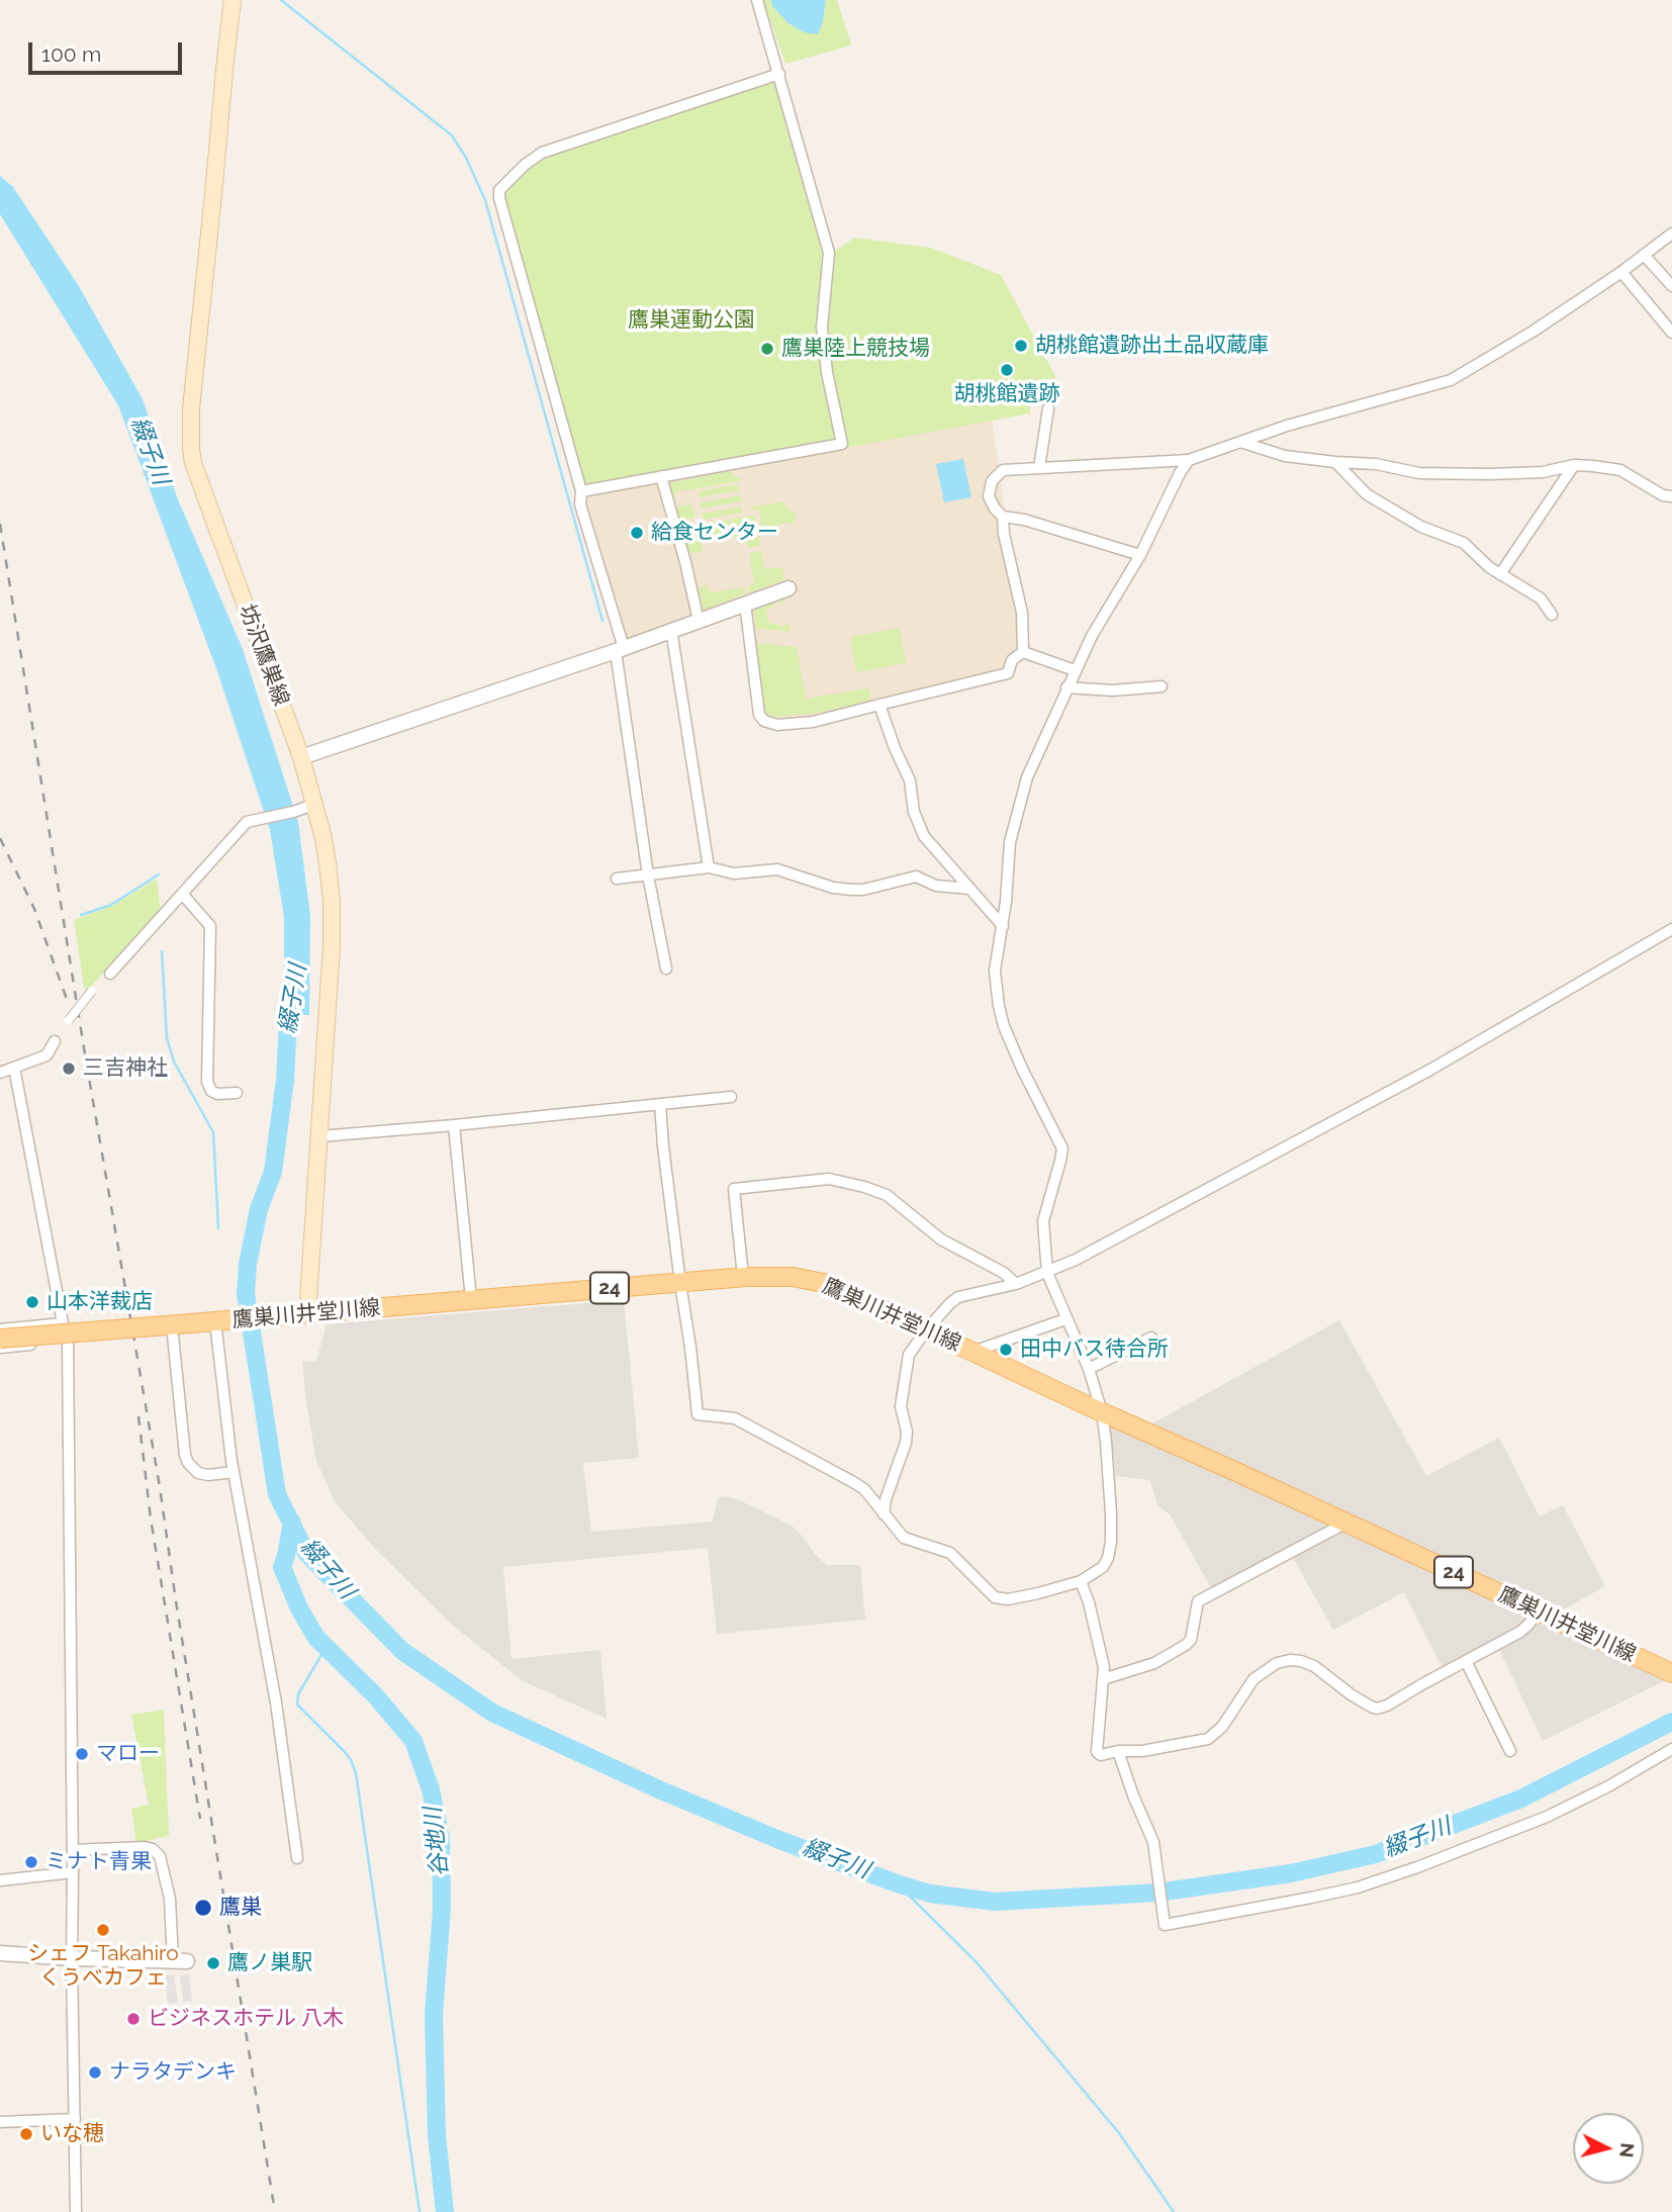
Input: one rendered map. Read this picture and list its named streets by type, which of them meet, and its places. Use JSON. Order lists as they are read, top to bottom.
{
  "streets": {
    "main road": ["坊沢鷹巣線", "24", "鷹巣川井堂川線"]
  },
  "crossings": [
    ["坊沢鷹巣線", "鷹巣川井堂川線"]
  ],
  "water": ["綴子川", "谷地川"],
  "parks": ["鷹巣運動公園"],
  "places": [
    "胡桃館遺跡出土品収蔵庫",
    "鷹巣陸上競技場",
    "胡桃館遺跡",
    "給食センター",
    "三吉神社",
    "山本洋裁店",
    "田中バス待合所",
    "マロー",
    "ミナト青果",
    "鷹巣",
    "シェフ Takahiro くうべカフェ",
    "鷹ノ巣駅",
    "ビジネスホテル 八木",
    "ナラタデンキ",
    "いな穂"
  ],
  "scale_bar": "100 m",
  "north": "right"
}
